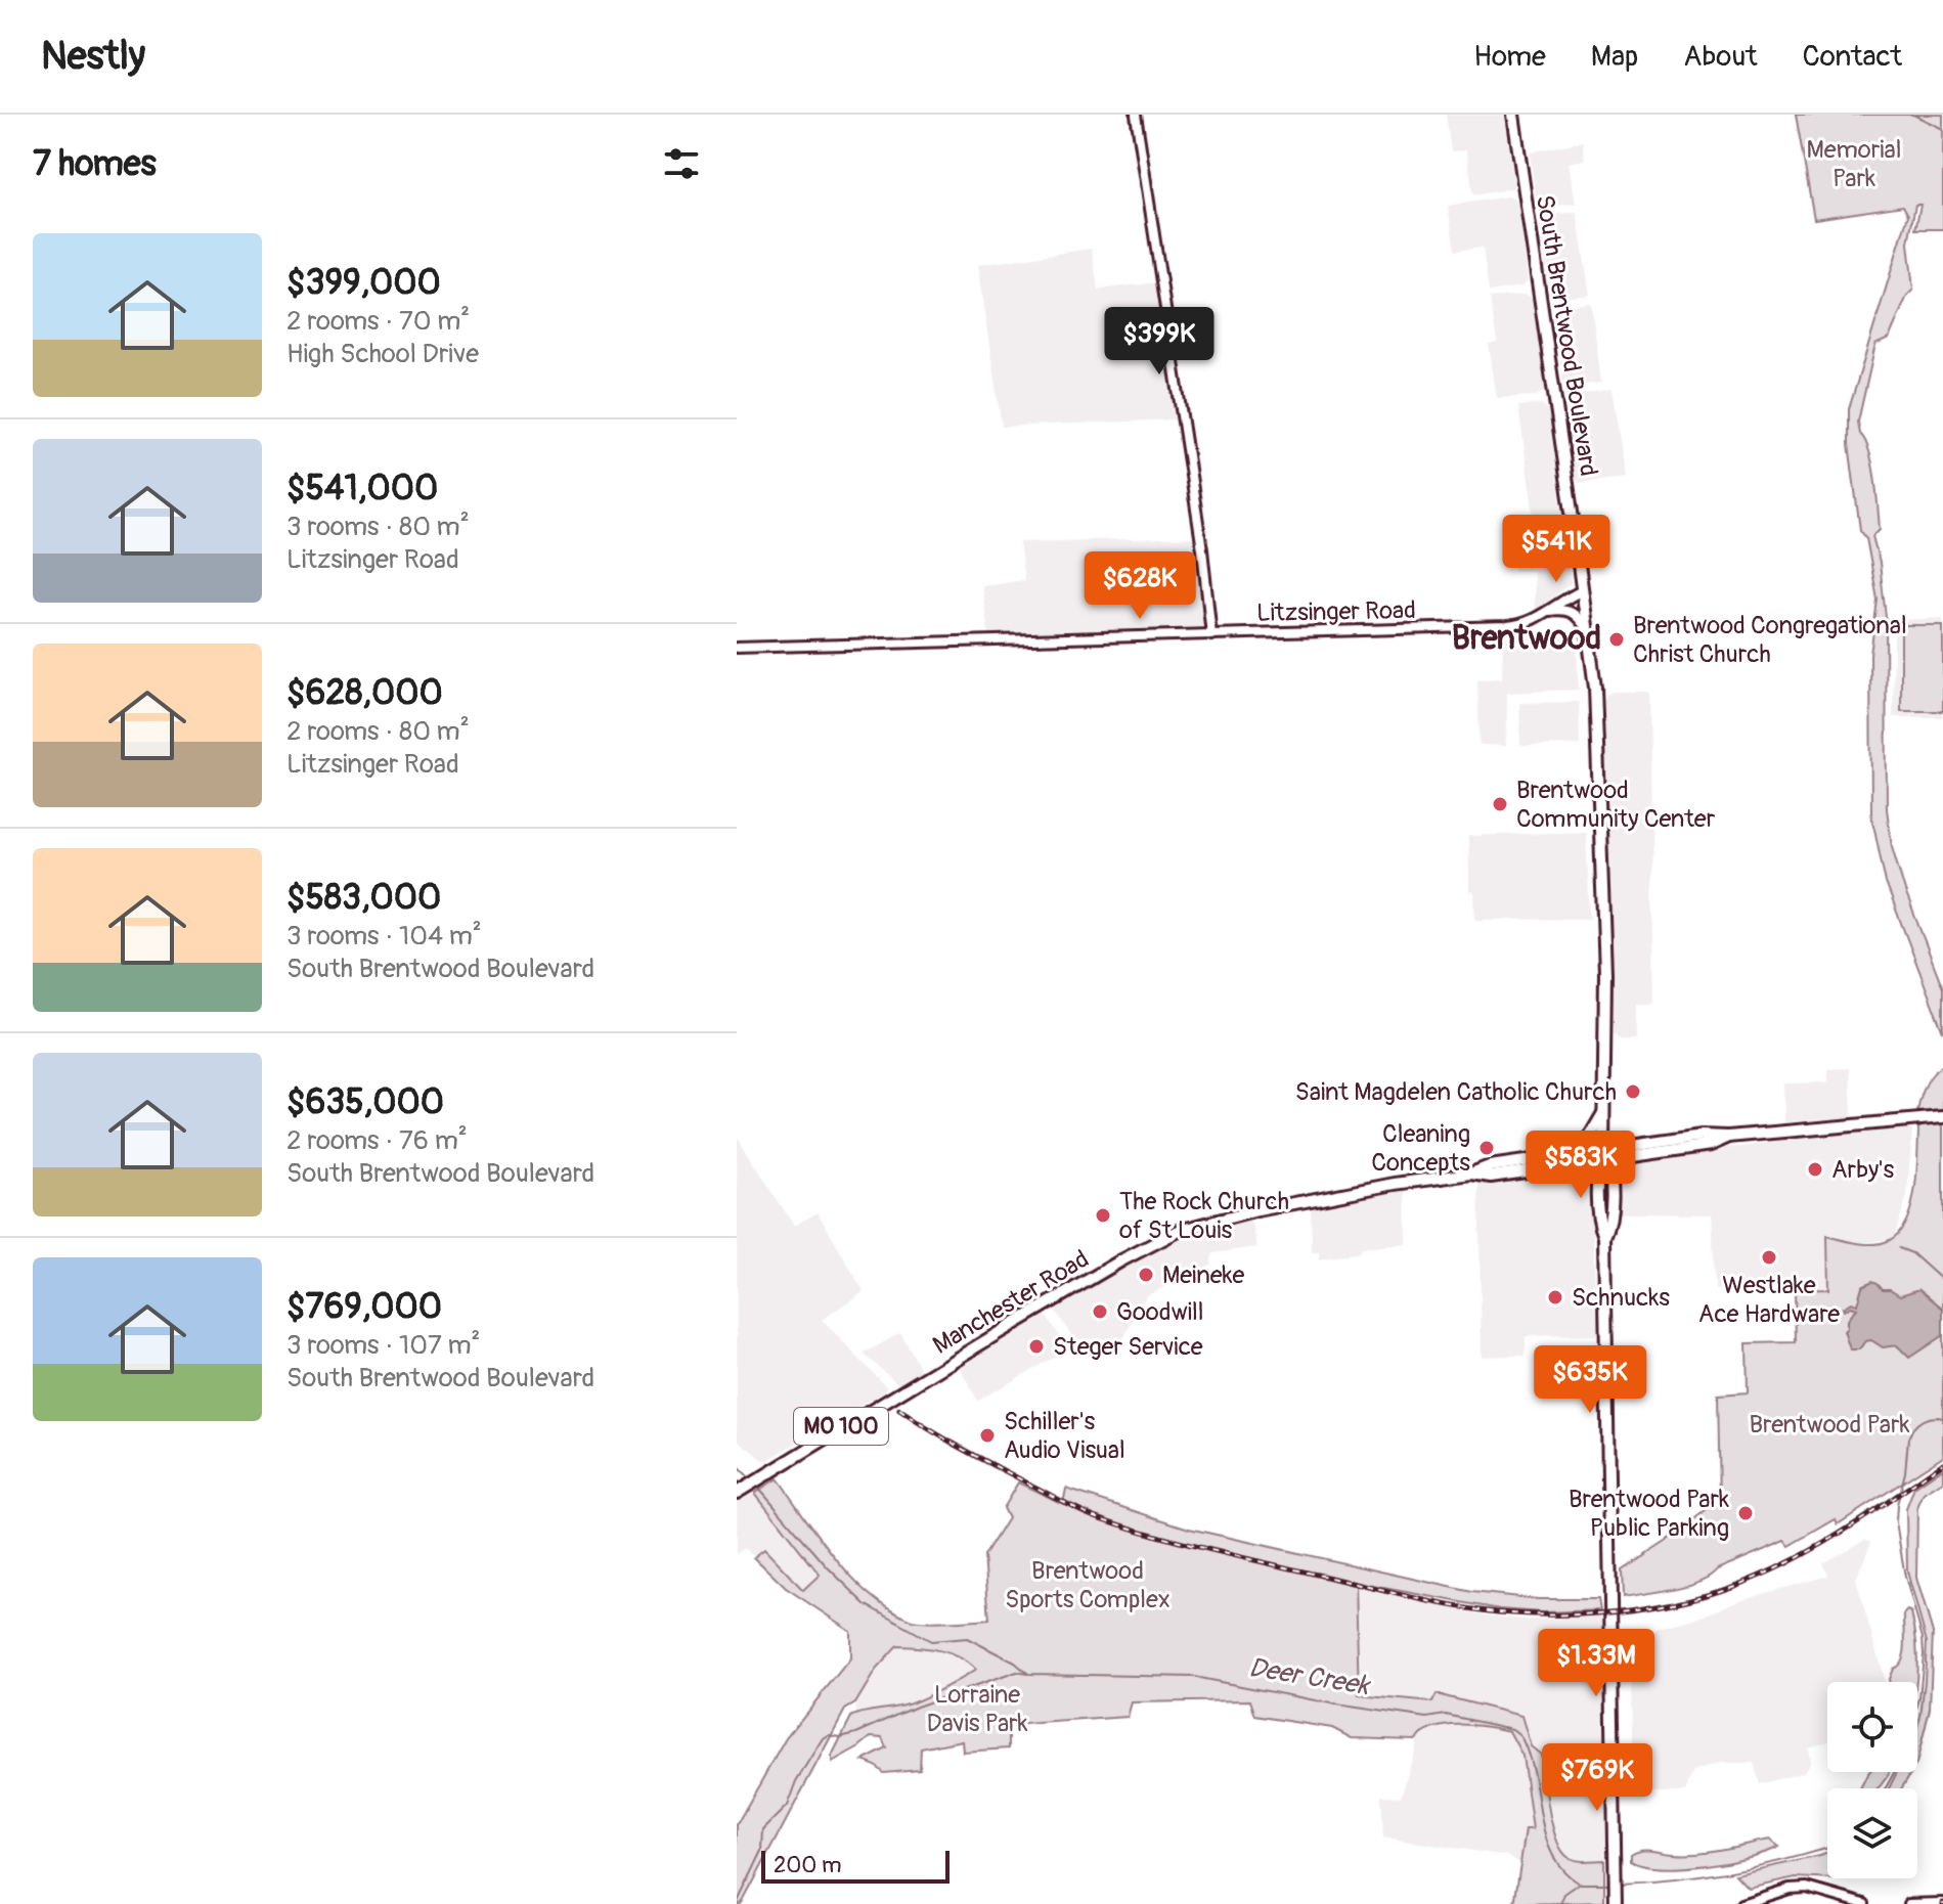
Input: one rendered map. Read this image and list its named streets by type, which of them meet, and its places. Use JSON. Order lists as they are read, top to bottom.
{
  "streets": {
    "main road": ["South Brentwood Boulevard", "Manchester Road", "MO 100"],
    "street": ["Litzsinger Road"]
  },
  "crossings": [
    ["South Brentwood Boulevard", "Litzsinger Road"],
    ["South Brentwood Boulevard", "Manchester Road"]
  ],
  "districts": ["Brentwood"],
  "water": ["Deer Creek"],
  "parks": [
    "Memorial Park",
    "Brentwood Park",
    "Brentwood Sports Complex",
    "Lorraine Davis Park"
  ],
  "places": [
    "Brentwood Congregational Christ Church",
    "Brentwood Community Center",
    "Saint Magdelen Catholic Church",
    "Cleaning Concepts",
    "Arby's",
    "The Rock Church of St Louis",
    "Westlake Ace Hardware",
    "Meineke",
    "Schnucks",
    "Goodwill",
    "Steger Service",
    "Schiller's Audio Visual",
    "Brentwood Park Public Parking"
  ],
  "scale_bar": "200 m",
  "page": {
    "header": "Nestly",
    "nav": [
      "Home",
      "Map",
      "About",
      "Contact"
    ],
    "heading": "7 homes",
    "list": [
      {
        "name": "$399,000",
        "note": "2 rooms · 70 m² · High School Drive"
      },
      {
        "name": "$541,000",
        "note": "3 rooms · 80 m² · Litzsinger Road"
      },
      {
        "name": "$628,000",
        "note": "2 rooms · 80 m² · Litzsinger Road"
      },
      {
        "name": "$583,000",
        "note": "3 rooms · 104 m² · South Brentwood Boulevard"
      },
      {
        "name": "$635,000",
        "note": "2 rooms · 76 m² · South Brentwood Boulevard"
      },
      {
        "name": "$769,000",
        "note": "3 rooms · 107 m² · South Brentwood Boulevard"
      }
    ],
    "price": [
      "$399K",
      "$541K",
      "$628K",
      "$583K",
      "$635K",
      "$1.33M",
      "$769K"
    ],
    "scale": "200 m"
  }
}
